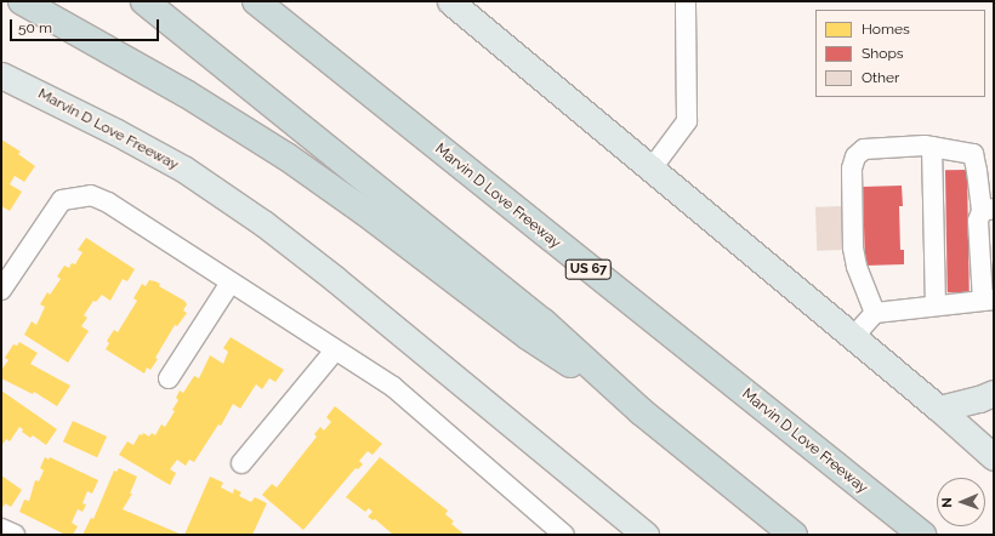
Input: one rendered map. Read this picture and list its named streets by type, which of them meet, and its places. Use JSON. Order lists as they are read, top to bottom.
{
  "streets": {
    "highway": ["Marvin D Love Freeway", "US 67"]
  },
  "legend": ["Homes", "Shops", "Other"],
  "scale_bar": "50 m",
  "north": "left"
}
